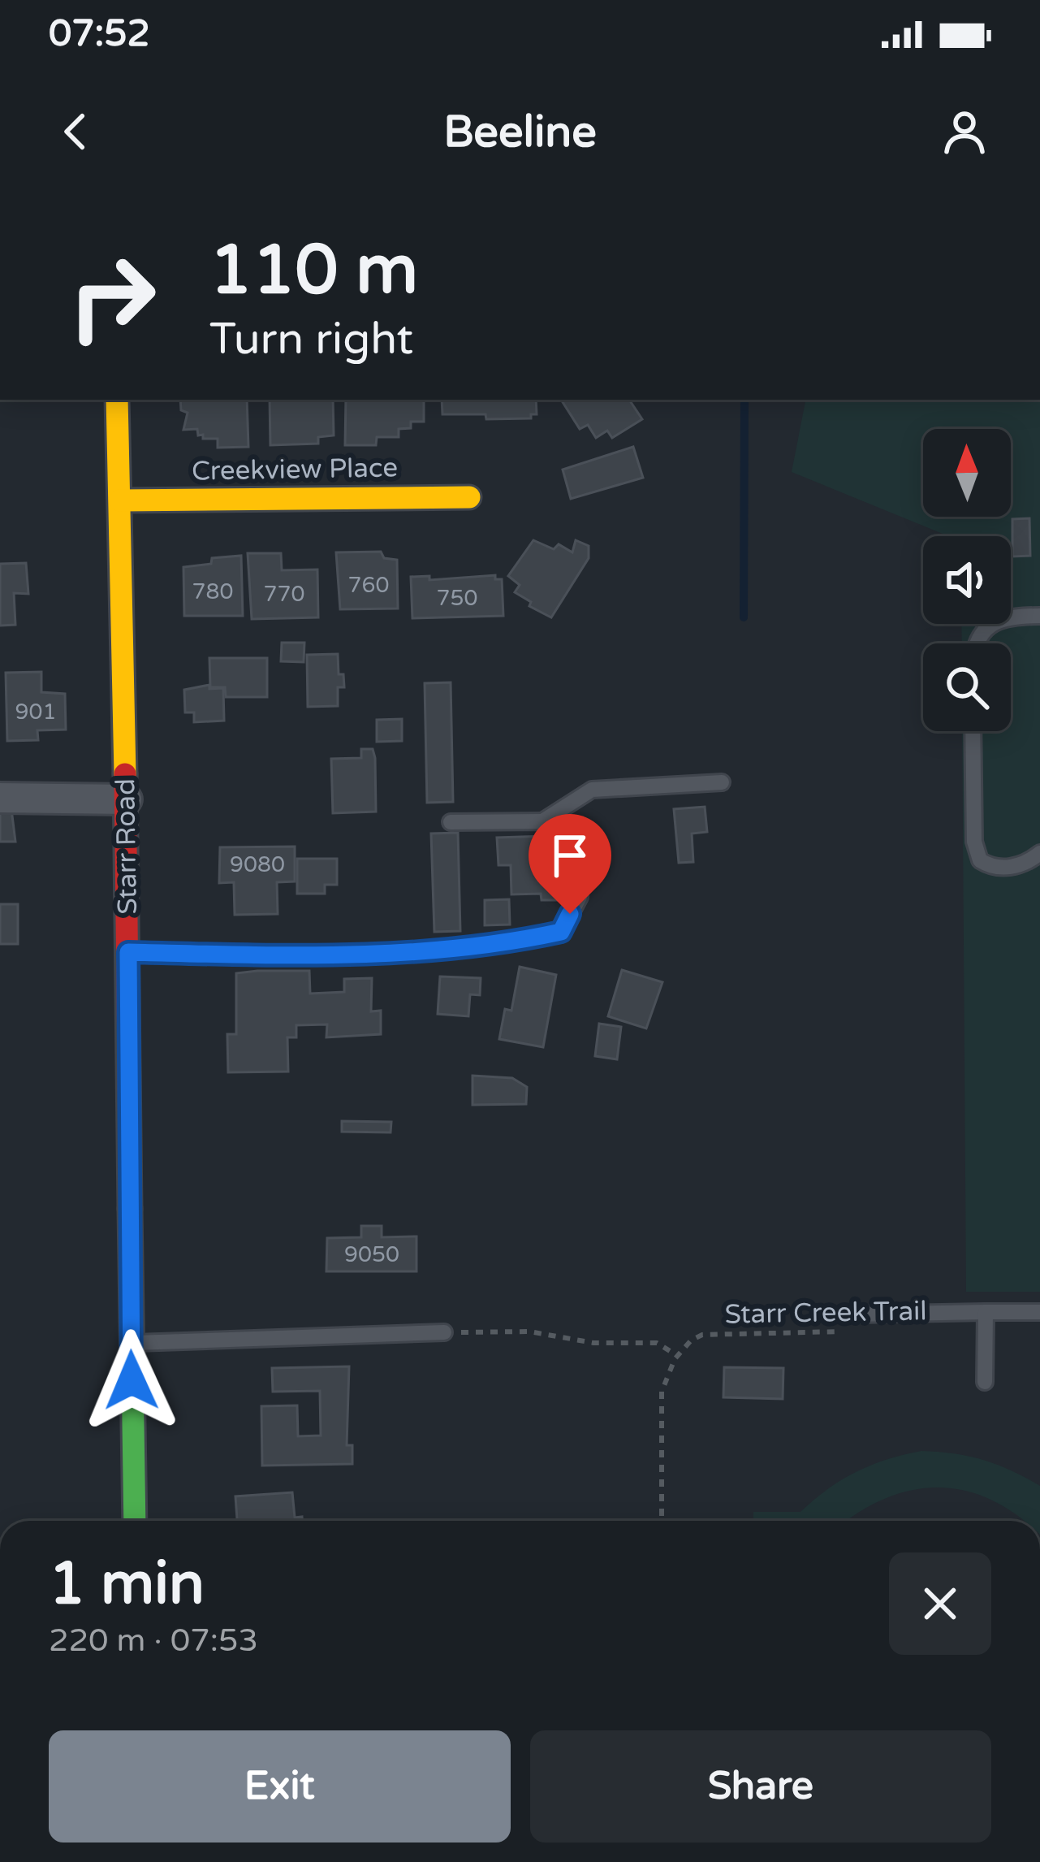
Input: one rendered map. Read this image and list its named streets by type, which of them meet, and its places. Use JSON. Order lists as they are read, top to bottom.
{
  "streets": {
    "street": ["Creekview Place", "Starr Road"],
    "path": ["Starr Creek Trail"]
  },
  "crossings": [
    ["Creekview Place", "Starr Road"]
  ],
  "house_numbers": [
    "760",
    "780",
    "770",
    "750",
    "901",
    "9080",
    "9050"
  ],
  "north": "top",
  "page": {
    "status": "07:52",
    "header": "Beeline",
    "turn": ["110 m", "Turn right"],
    "heading": ["1 min", "220 m · 07:53"],
    "buttons": ["Exit", "Share"]
  }
}
